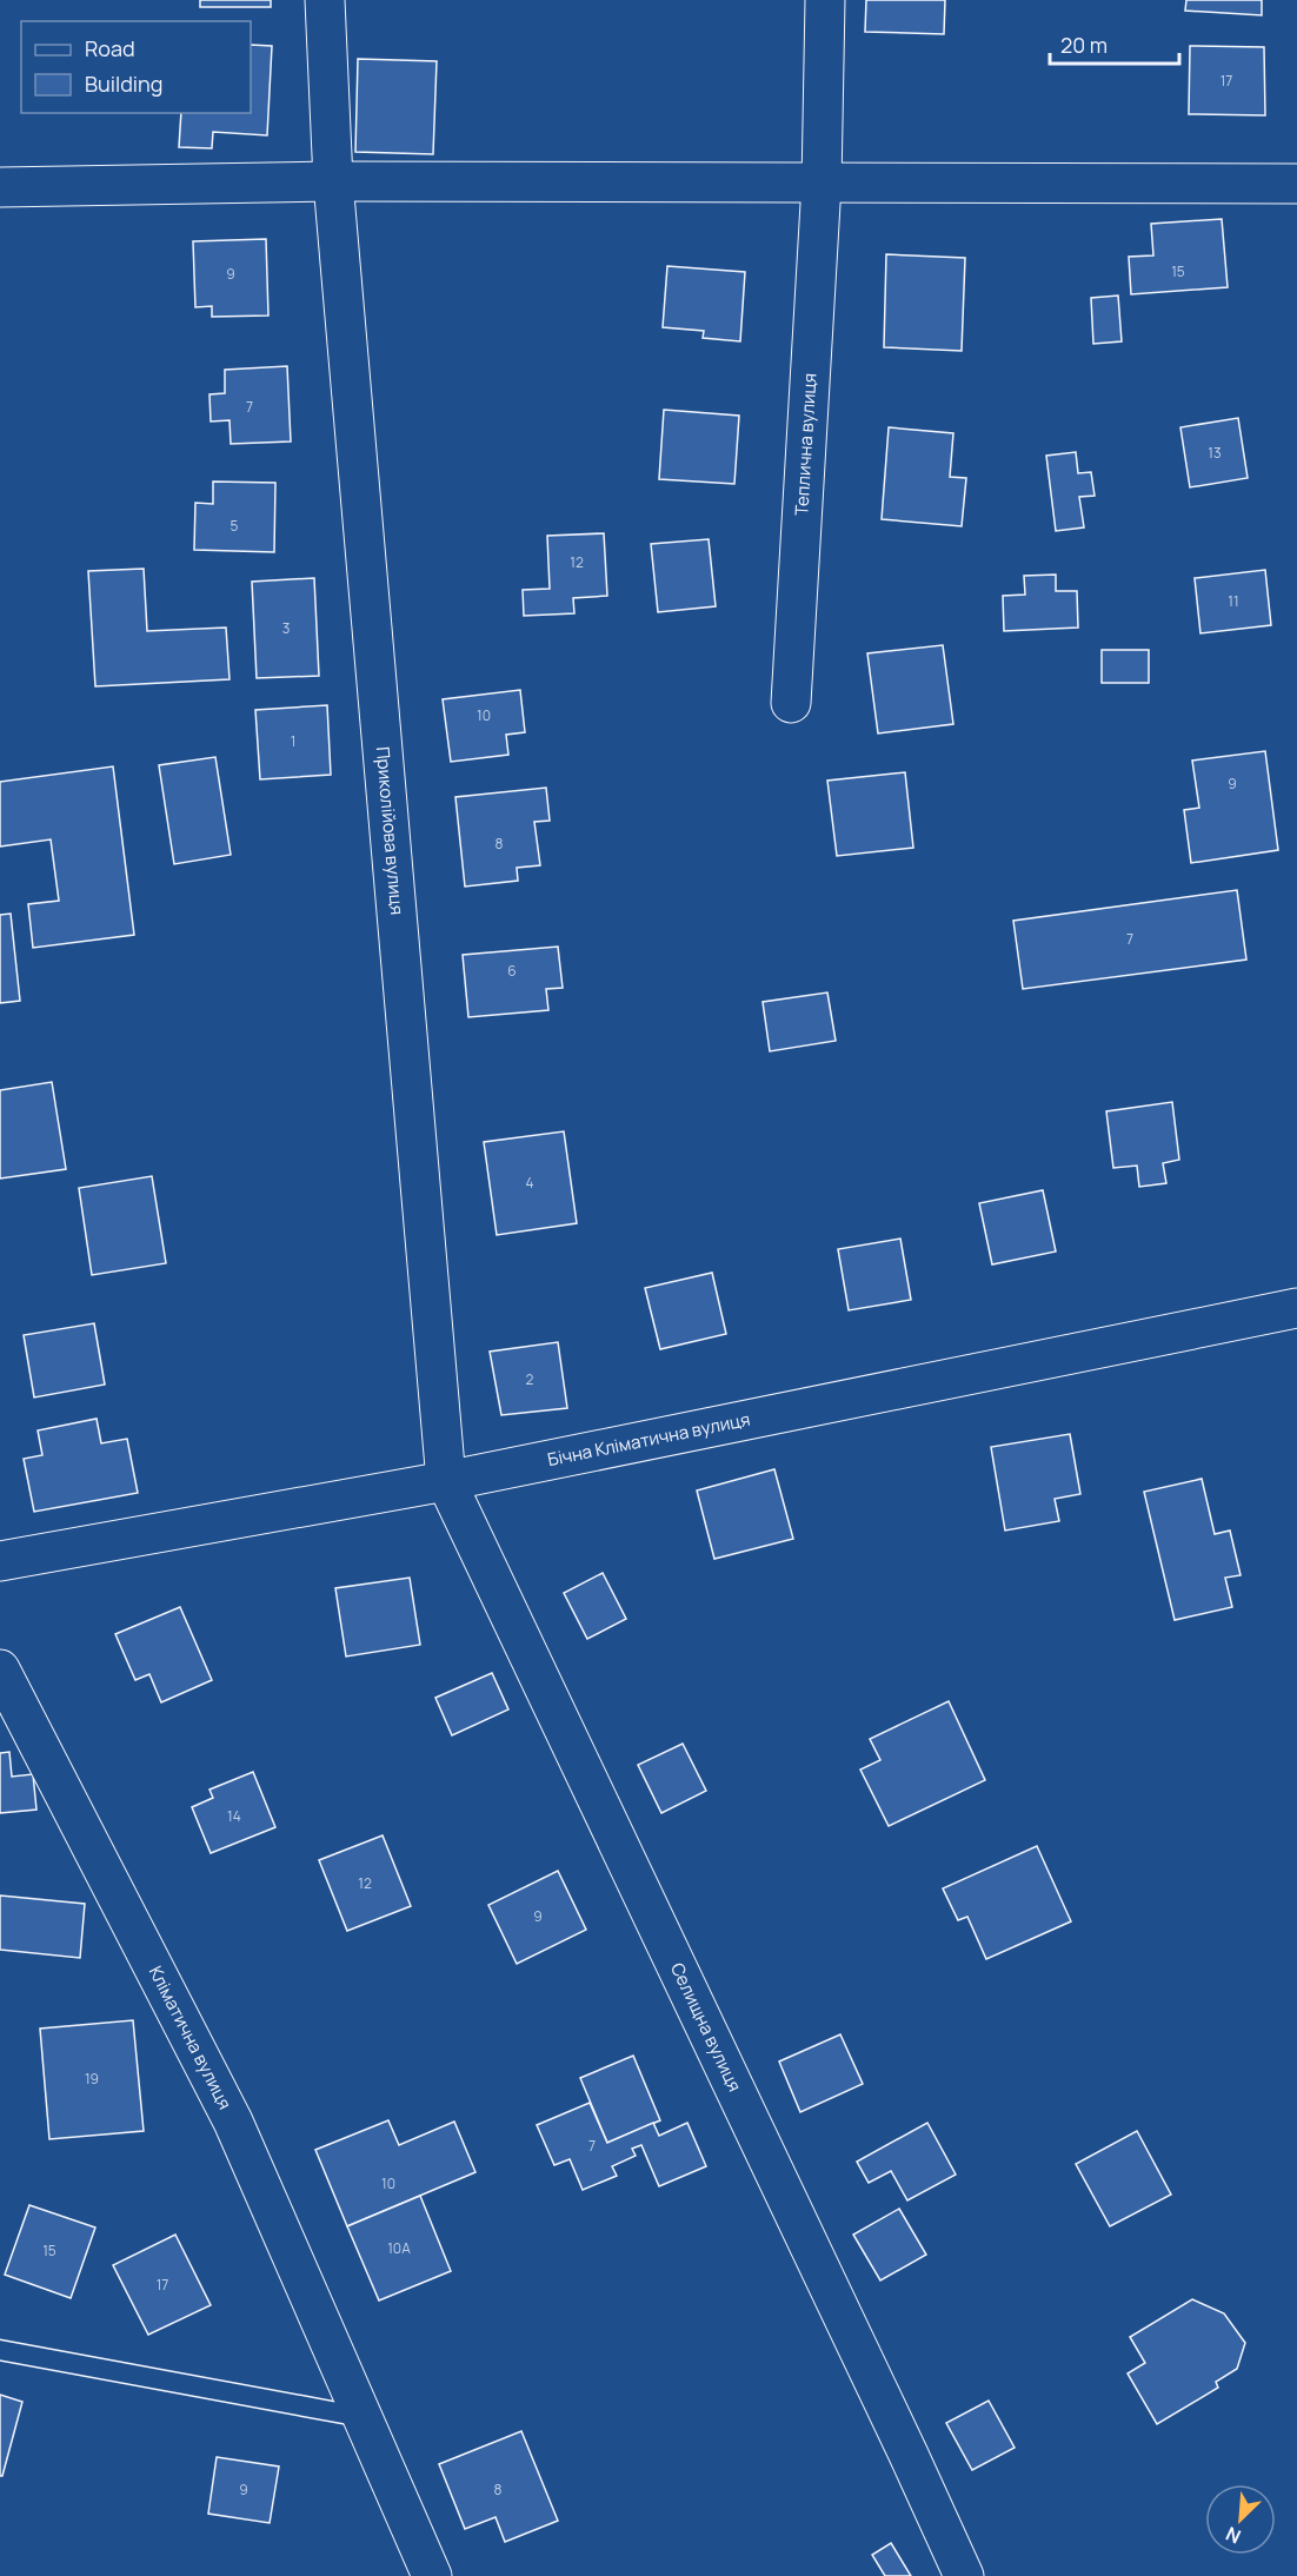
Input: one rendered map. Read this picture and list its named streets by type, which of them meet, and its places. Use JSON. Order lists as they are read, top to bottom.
{
  "streets": {
    "street": [
      "Теплична вулиця",
      "Приколійова вулиця",
      "Бічна Кліматична вулиця",
      "Селищна вулиця",
      "Кліматична вулиця"
    ]
  },
  "crossings": [
    ["Приколійова вулиця", "Бічна Кліматична вулиця"],
    ["Приколійова вулиця", "Селищна вулиця"],
    ["Бічна Кліматична вулиця", "Селищна вулиця"]
  ],
  "house_numbers": [
    "17",
    "15",
    "9",
    "7",
    "13",
    "5",
    "12",
    "11",
    "3",
    "10",
    "1",
    "9",
    "8",
    "7",
    "6",
    "4",
    "2",
    "14",
    "12",
    "9",
    "19",
    "7",
    "10",
    "10А",
    "15",
    "17",
    "9",
    "8"
  ],
  "legend": ["Road", "Building"],
  "scale_bar": "20 m",
  "north": "bottom left"
}
